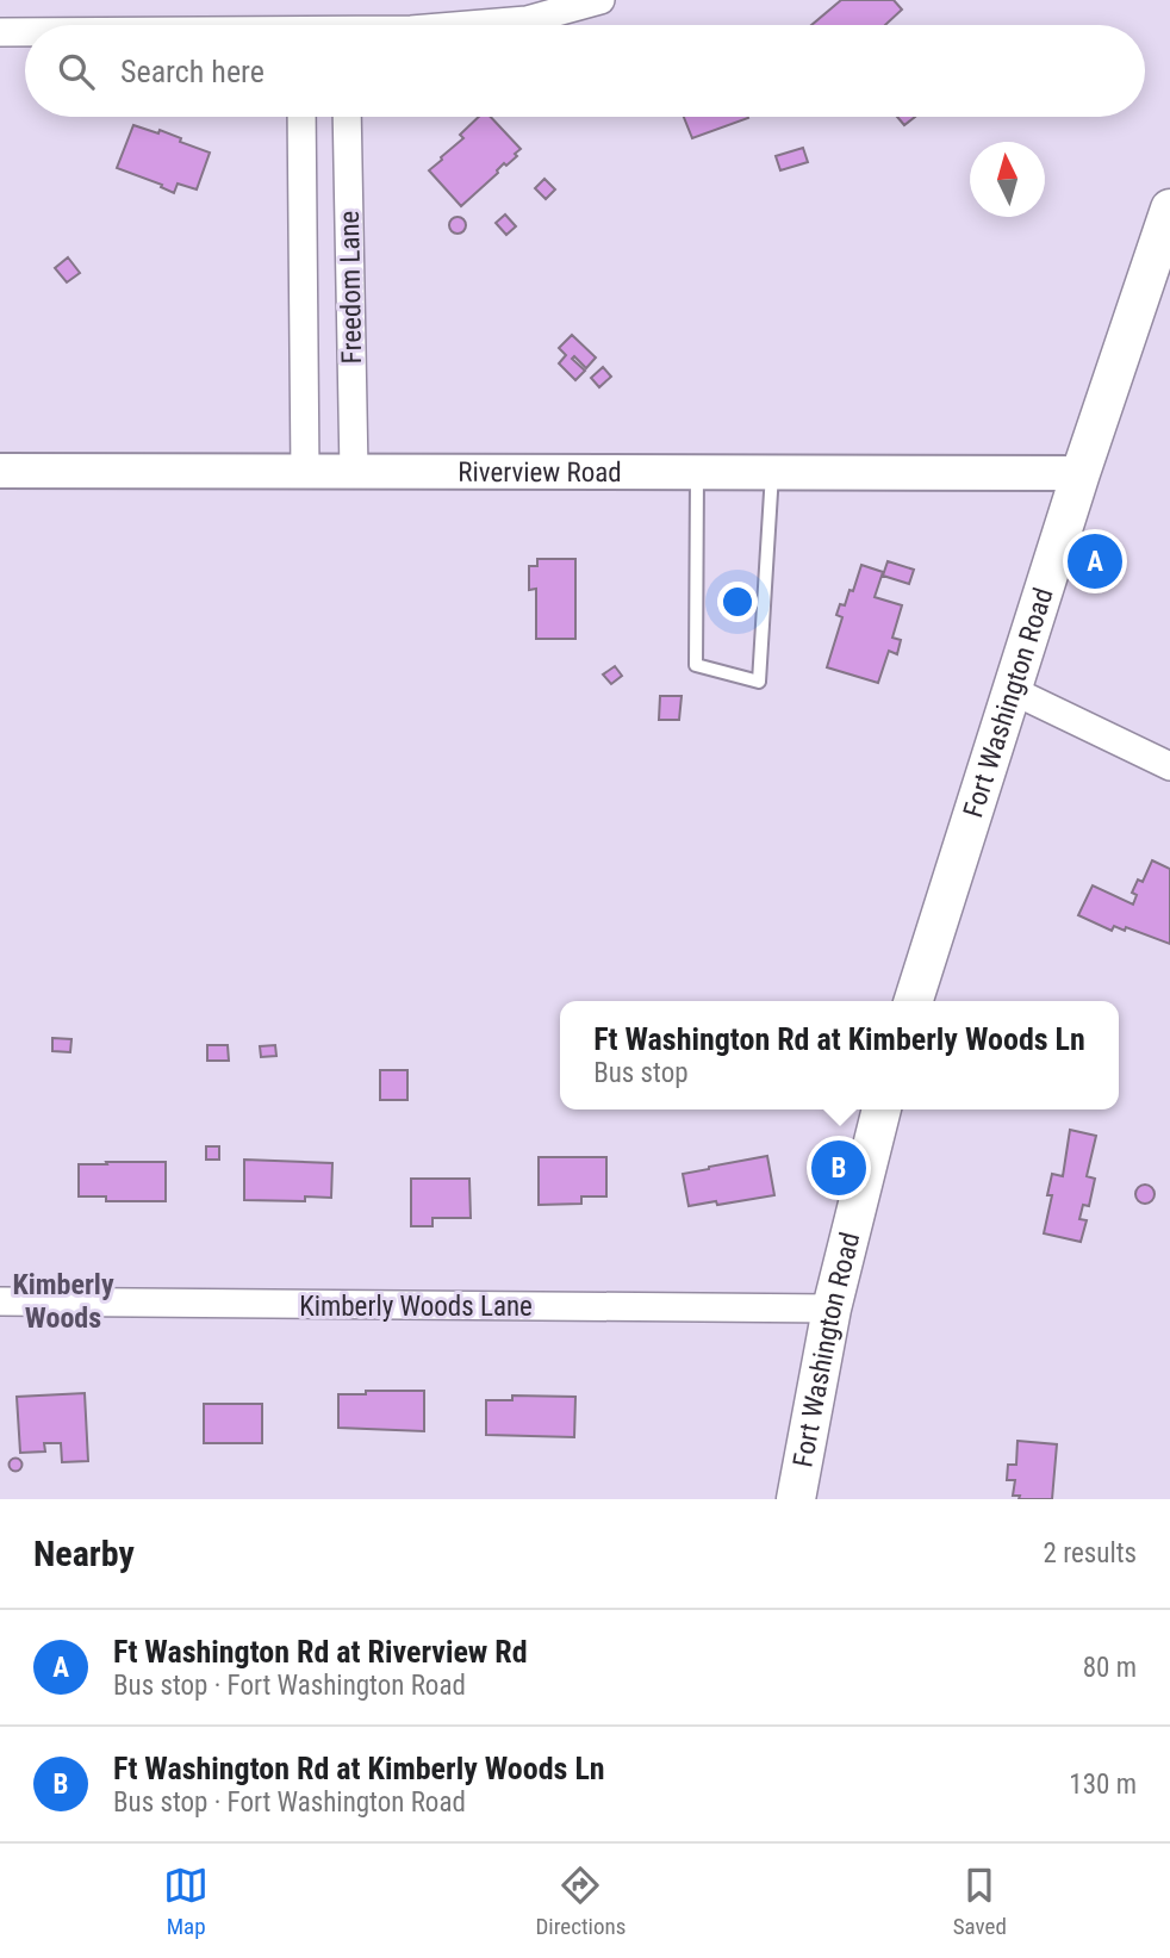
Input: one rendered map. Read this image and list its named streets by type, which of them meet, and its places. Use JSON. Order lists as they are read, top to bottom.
{
  "streets": {
    "main road": ["Fort Washington Road"],
    "street": ["Freedom Lane", "Riverview Road", "Kimberly Woods Lane"]
  },
  "crossings": [
    ["Freedom Lane", "Riverview Road"],
    ["Riverview Road", "Fort Washington Road"],
    ["Fort Washington Road", "Kimberly Woods Lane"]
  ],
  "districts": ["Kimberly Woods"],
  "north": "top",
  "page": {
    "search": "Search here",
    "pins": ["A", "B"],
    "popup": ["Ft Washington Rd at Kimberly Woods Ln", "Bus stop"],
    "heading": ["Nearby", "2 results"],
    "list": [
      {
        "mark": "A",
        "name": "Ft Washington Rd at Riverview Rd",
        "note": "Bus stop · Fort Washington Road",
        "value": "80 m"
      },
      {
        "mark": "B",
        "name": "Ft Washington Rd at Kimberly Woods Ln",
        "note": "Bus stop · Fort Washington Road",
        "value": "130 m"
      }
    ],
    "nav": ["Map", "Directions", "Saved"]
  }
}
